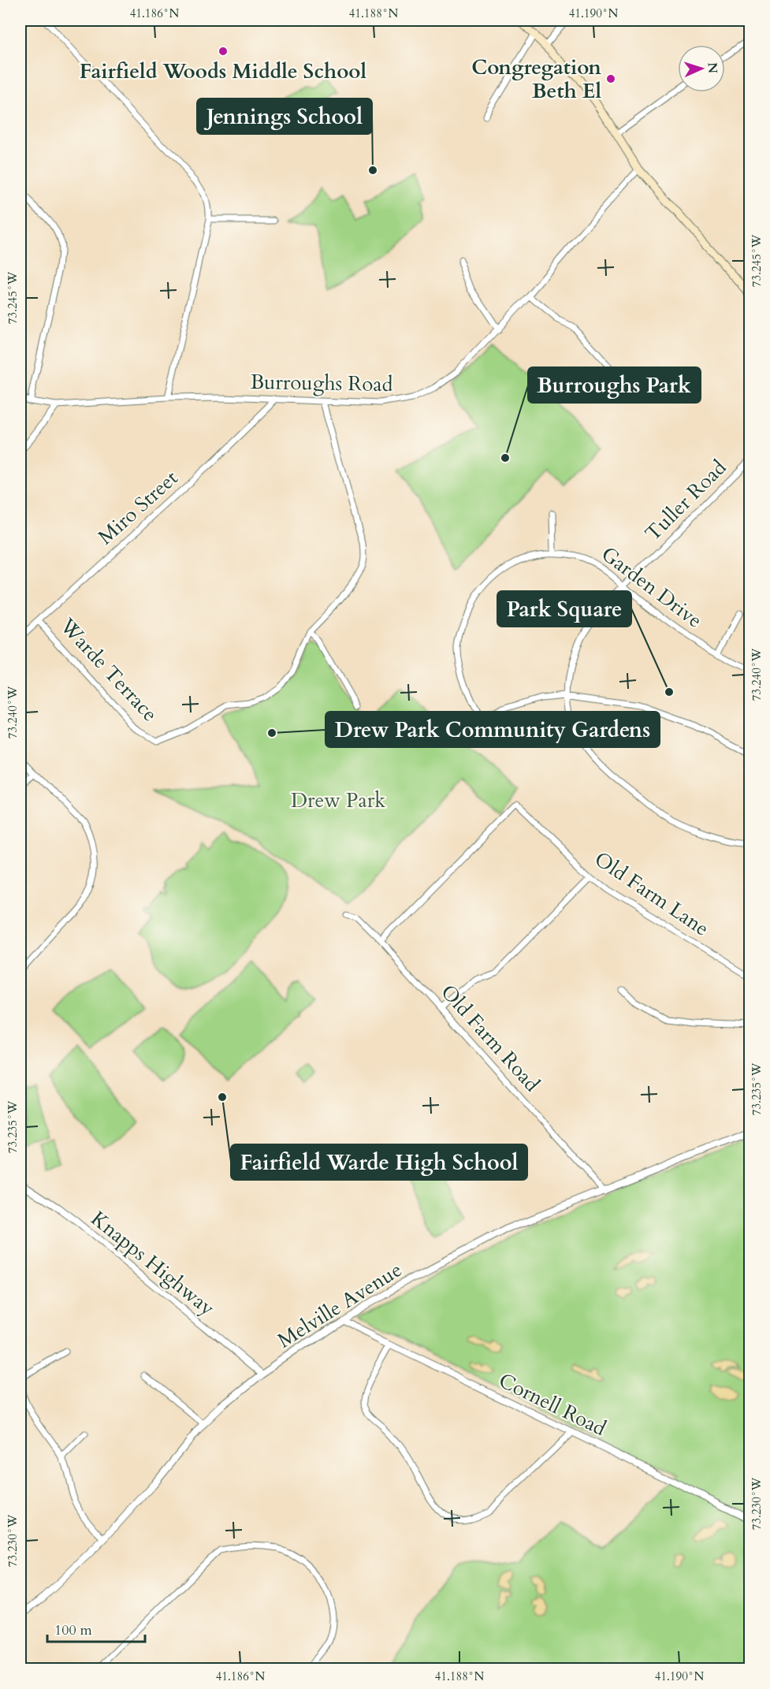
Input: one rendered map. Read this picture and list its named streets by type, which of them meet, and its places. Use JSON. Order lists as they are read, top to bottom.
{
  "streets": {
    "street": [
      "Burroughs Road",
      "Tuller Road",
      "Miro Street",
      "Garden Drive",
      "Warde Terrace",
      "Old Farm Lane",
      "Old Farm Road",
      "Knapps Highway",
      "Melville Avenue",
      "Cornell Road"
    ]
  },
  "crossings": [
    ["Burroughs Road", "Miro Street"],
    ["Burroughs Road", "Warde Terrace"],
    ["Tuller Road", "Garden Drive"],
    ["Miro Street", "Warde Terrace"],
    ["Old Farm Lane", "Old Farm Road"],
    ["Old Farm Road", "Melville Avenue"],
    ["Knapps Highway", "Melville Avenue"],
    ["Melville Avenue", "Cornell Road"]
  ],
  "parks": ["Drew Park"],
  "places": [
    "Fairfield Woods Middle School",
    "Congregation Beth El",
    "Jennings School",
    "Burroughs Park",
    "Park Square",
    "Drew Park Community Gardens",
    "Fairfield Warde High School"
  ],
  "scale_bar": "100 m",
  "north": "right",
  "coordinates": [
    "41.186°N",
    "41.188°N",
    "41.190°N",
    "73.245°W",
    "73.240°W",
    "73.235°W",
    "73.230°W"
  ]
}
